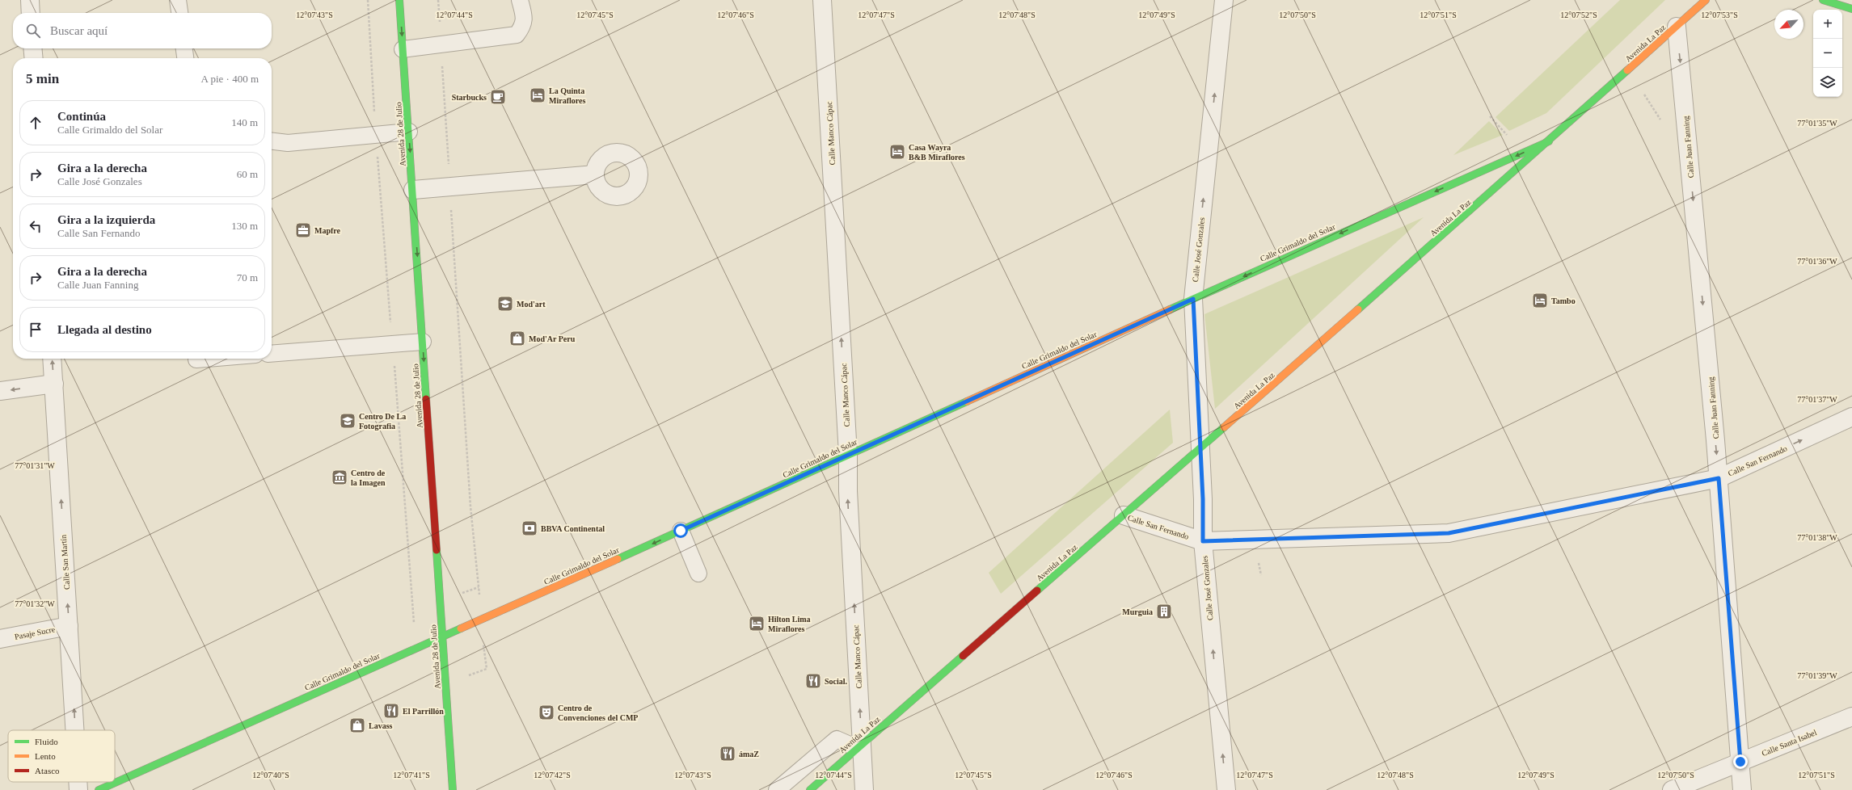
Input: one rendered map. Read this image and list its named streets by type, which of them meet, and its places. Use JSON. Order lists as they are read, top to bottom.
{
  "streets": {
    "street": [
      "Avenida La Paz",
      "Calle Manco Cápac",
      "Avenida 28 de Julio",
      "Calle Juan Fanning",
      "Calle Grimaldo del Solar",
      "Calle José Gonzales",
      "Calle San Fernando",
      "Calle San Martín",
      "Pasaje Sucre",
      "Calle Santa Isabel"
    ]
  },
  "crossings": [
    ["Avenida La Paz", "Calle Manco Cápac"],
    ["Avenida La Paz", "Calle Juan Fanning"],
    ["Avenida La Paz", "Calle Grimaldo del Solar"],
    ["Avenida La Paz", "Calle José Gonzales"],
    ["Avenida La Paz", "Calle San Fernando"],
    ["Calle Manco Cápac", "Calle Grimaldo del Solar"],
    ["Avenida 28 de Julio", "Calle Grimaldo del Solar"],
    ["Calle Juan Fanning", "Calle San Fernando"],
    ["Calle Juan Fanning", "Calle Santa Isabel"],
    ["Calle Grimaldo del Solar", "Calle José Gonzales"],
    ["Calle José Gonzales", "Calle San Fernando"],
    ["Calle San Martín", "Pasaje Sucre"]
  ],
  "one_way": [
    "Calle Manco Cápac",
    "Avenida 28 de Julio",
    "Calle Juan Fanning",
    "Calle Grimaldo del Solar",
    "Calle José Gonzales",
    "Calle San Martín"
  ],
  "places": {
    "hotel": [
      "La Quinta Miraflores",
      "Casa Wayra B&B Miraflores",
      "Tambo",
      "Hilton Lima Miraflores"
    ],
    "cafe": ["Starbucks"],
    "office": ["Mapfre"],
    "school or university": ["Mod'art", "Centro De La Fotografia"],
    "shop": ["Mod'Ar Peru", "Lavass"],
    "museum": ["Centro de la Imagen"],
    "bank": ["BBVA Continental"],
    "building": ["Murguia"],
    "restaurant": ["Social.", "El Parrillón", "ámaZ"],
    "theatre": ["Centro de Convenciones del CMP"]
  },
  "legend": ["Fluido", "Lento", "Atasco"],
  "north": "bottom left",
  "page": {
    "map_buttons": ["+", "−"],
    "search": "Buscar aquí",
    "heading": ["5 min", "A pie · 400 m"],
    "list": [
      ["Continúa", "Calle Grimaldo del Solar", "140 m"],
      ["Gira a la derecha", "Calle José Gonzales", "60 m"],
      ["Gira a la izquierda", "Calle San Fernando", "130 m"],
      ["Gira a la derecha", "Calle Juan Fanning", "70 m"],
      "Llegada al destino"
    ]
  },
  "coordinates": [
    "12°07'43\"S",
    "12°07'44\"S",
    "12°07'45\"S",
    "12°07'46\"S",
    "12°07'47\"S",
    "12°07'48\"S",
    "12°07'49\"S",
    "12°07'50\"S",
    "12°07'51\"S",
    "12°07'52\"S",
    "12°07'53\"S",
    "77°01'35\"W",
    "77°01'36\"W",
    "77°01'37\"W",
    "77°01'31\"W",
    "77°01'38\"W",
    "77°01'32\"W",
    "77°01'39\"W",
    "12°07'40\"S",
    "12°07'41\"S",
    "12°07'42\"S"
  ]
}
